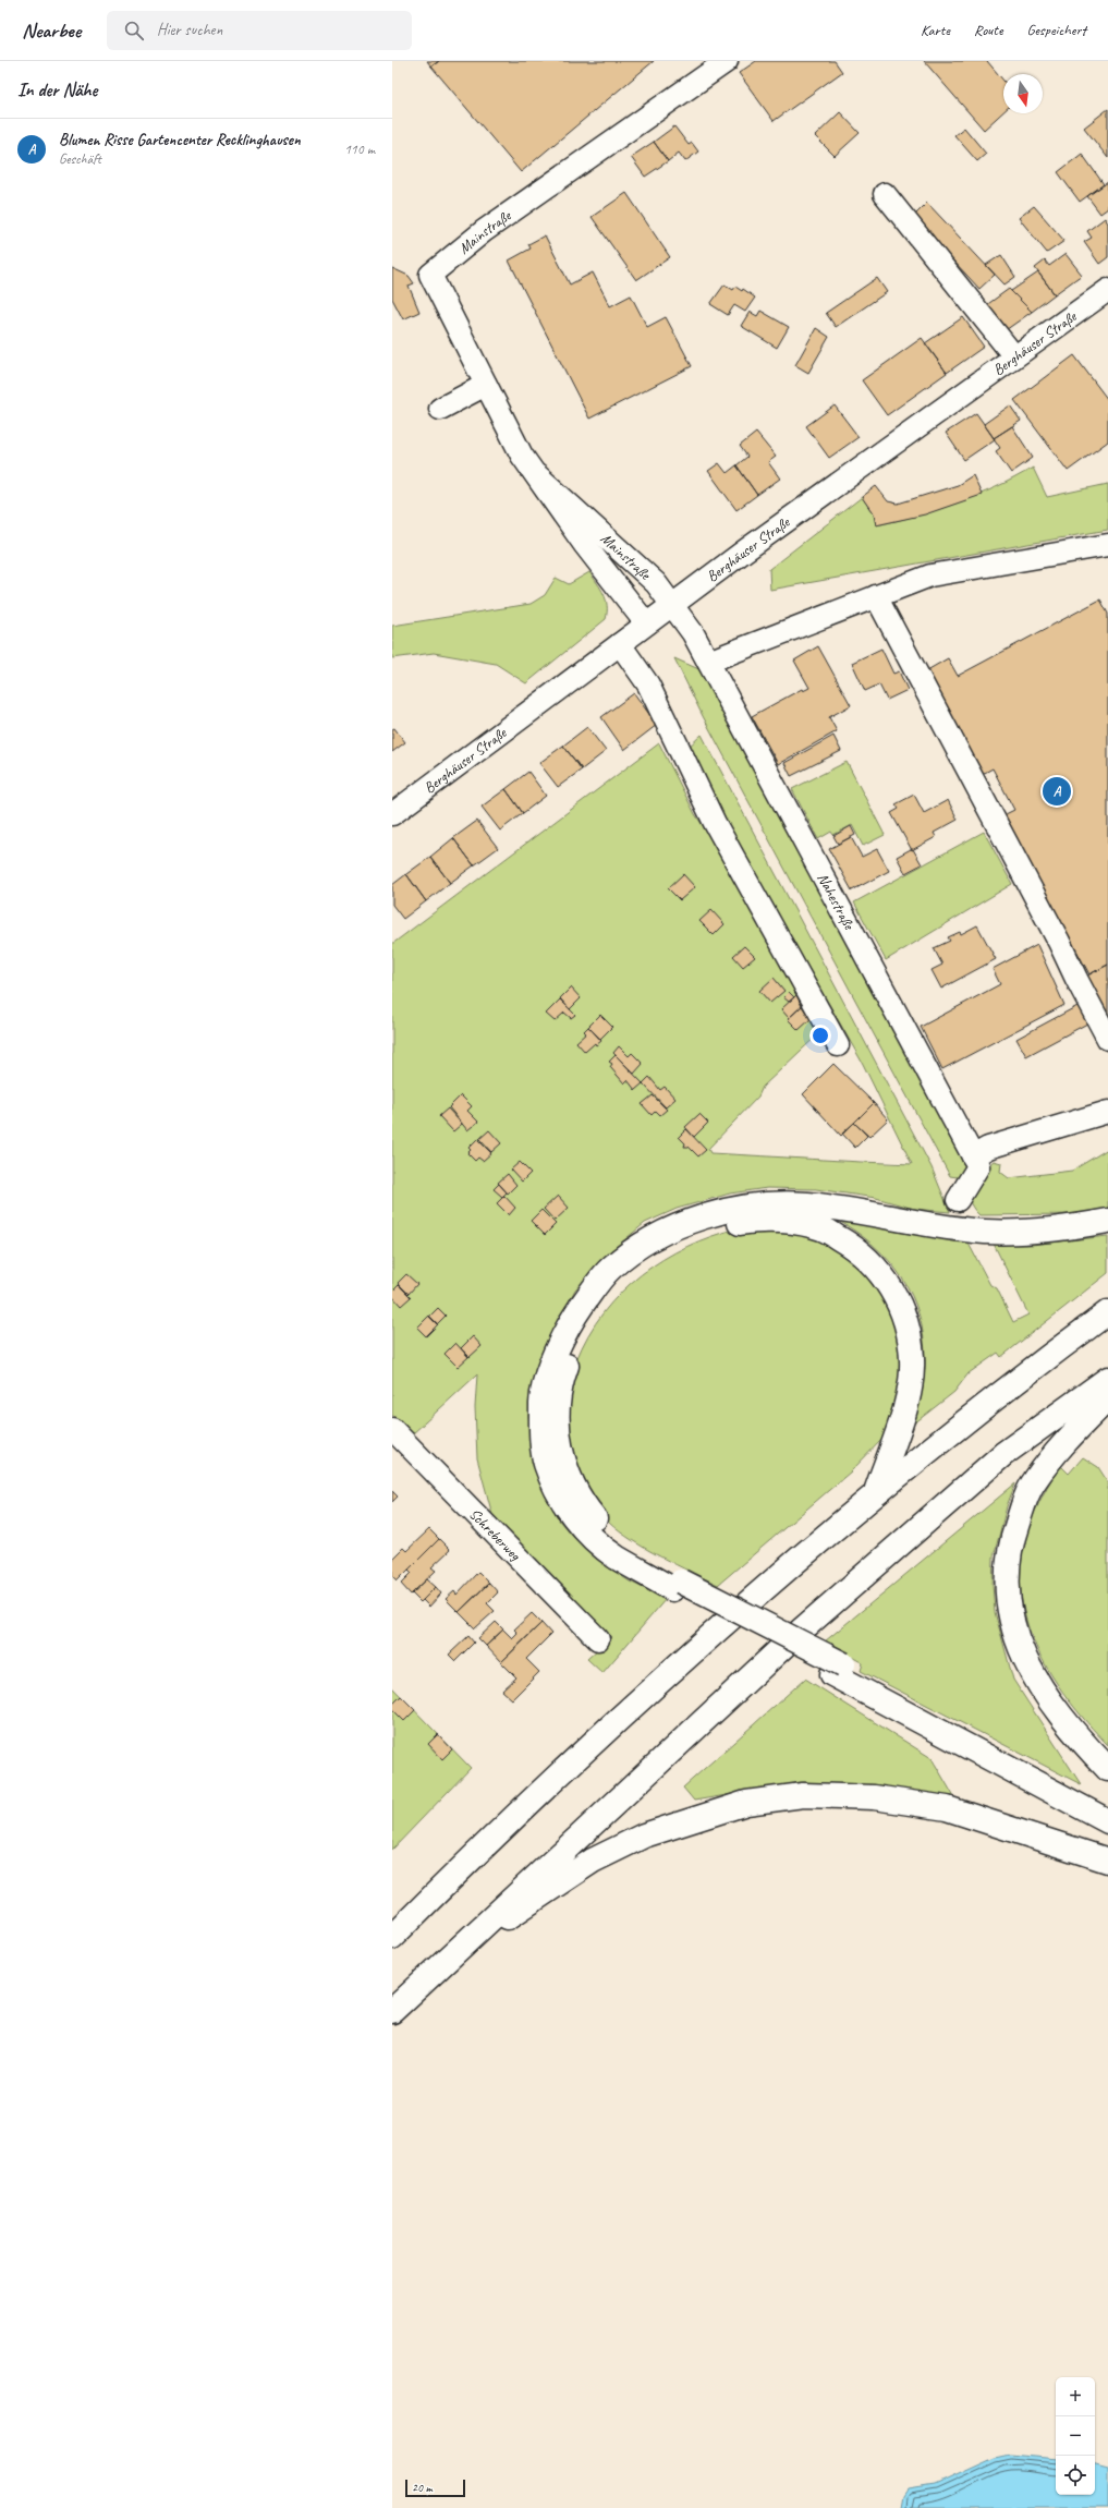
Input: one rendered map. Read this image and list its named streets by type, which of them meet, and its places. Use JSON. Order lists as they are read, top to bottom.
{
  "streets": {
    "street": [
      "Mainstraße",
      "Berghäuser Straße",
      "Nahestraße",
      "Schreberweg"
    ]
  },
  "crossings": [
    ["Mainstraße", "Berghäuser Straße"],
    ["Mainstraße", "Nahestraße"],
    ["Berghäuser Straße", "Nahestraße"]
  ],
  "scale_bar": "20 m",
  "north": "bottom",
  "page": {
    "header": "Nearbee",
    "search": "Hier suchen",
    "nav": ["Karte", "Route", "Gespeichert"],
    "heading": "In der Nähe",
    "list": [
      {
        "mark": "A",
        "name": "Blumen Risse Gartencenter Recklinghausen",
        "note": "Geschäft",
        "value": "110 m"
      }
    ],
    "pins": "A",
    "map_buttons": ["+", "−"],
    "scale": "20 m"
  }
}
